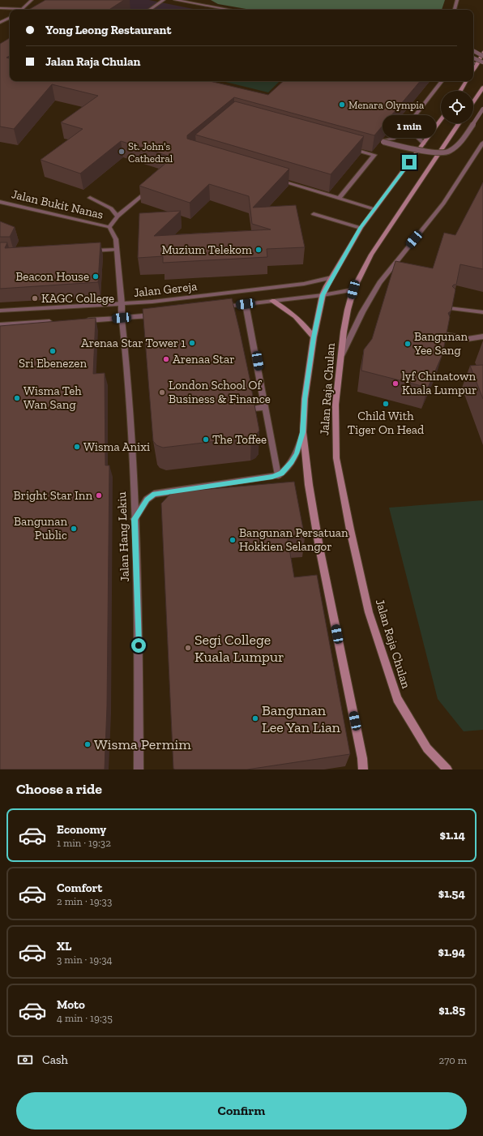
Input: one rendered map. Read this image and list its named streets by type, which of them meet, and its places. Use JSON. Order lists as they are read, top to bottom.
{
  "streets": {
    "main road": ["Jalan Raja Chulan"],
    "street": ["Jalan Bukit Nanas", "Jalan Gereja", "Jalan Hang Lekiu"]
  },
  "crossings": [
    ["Jalan Bukit Nanas", "Jalan Gereja"],
    ["Jalan Bukit Nanas", "Jalan Hang Lekiu"],
    ["Jalan Gereja", "Jalan Raja Chulan"],
    ["Jalan Gereja", "Jalan Hang Lekiu"]
  ],
  "places": [
    "Menara Olympia",
    "St. John's Cathedral",
    "Muzium Telekom",
    "Beacon House",
    "KAGC College",
    "Arenaa Star Tower 1",
    "Bangunan Yee Sang",
    "Sri Ebenezen",
    "Arenaa Star",
    "lyf Chinatown Kuala Lumpur",
    "London School Of Business & Finance",
    "Wisma Teh Wan Sang",
    "Child With Tiger On Head",
    "The Toffee",
    "Wisma Anixi",
    "Bright Star Inn",
    "Bangunan Public",
    "Bangunan Persatuan Hokkien Selangor",
    "Segi College Kuala Lumpur",
    "Bangunan Lee Yan Lian",
    "Wisma Permim"
  ],
  "page": {
    "banner": ["Yong Leong Restaurant", "Jalan Raja Chulan"],
    "bubble": "1 min",
    "heading": "Choose a ride",
    "list": [
      {
        "name": "Economy",
        "note": "1 min · 19:32",
        "value": "$1.14"
      },
      {
        "name": "Comfort",
        "note": "2 min · 19:33",
        "value": "$1.54"
      },
      {
        "name": "XL",
        "note": "3 min · 19:34",
        "value": "$1.94"
      },
      {
        "name": "Moto",
        "note": "4 min · 19:35",
        "value": "$1.85"
      }
    ],
    "pay": ["Cash", "270 m"],
    "buttons": "Confirm"
  }
}
